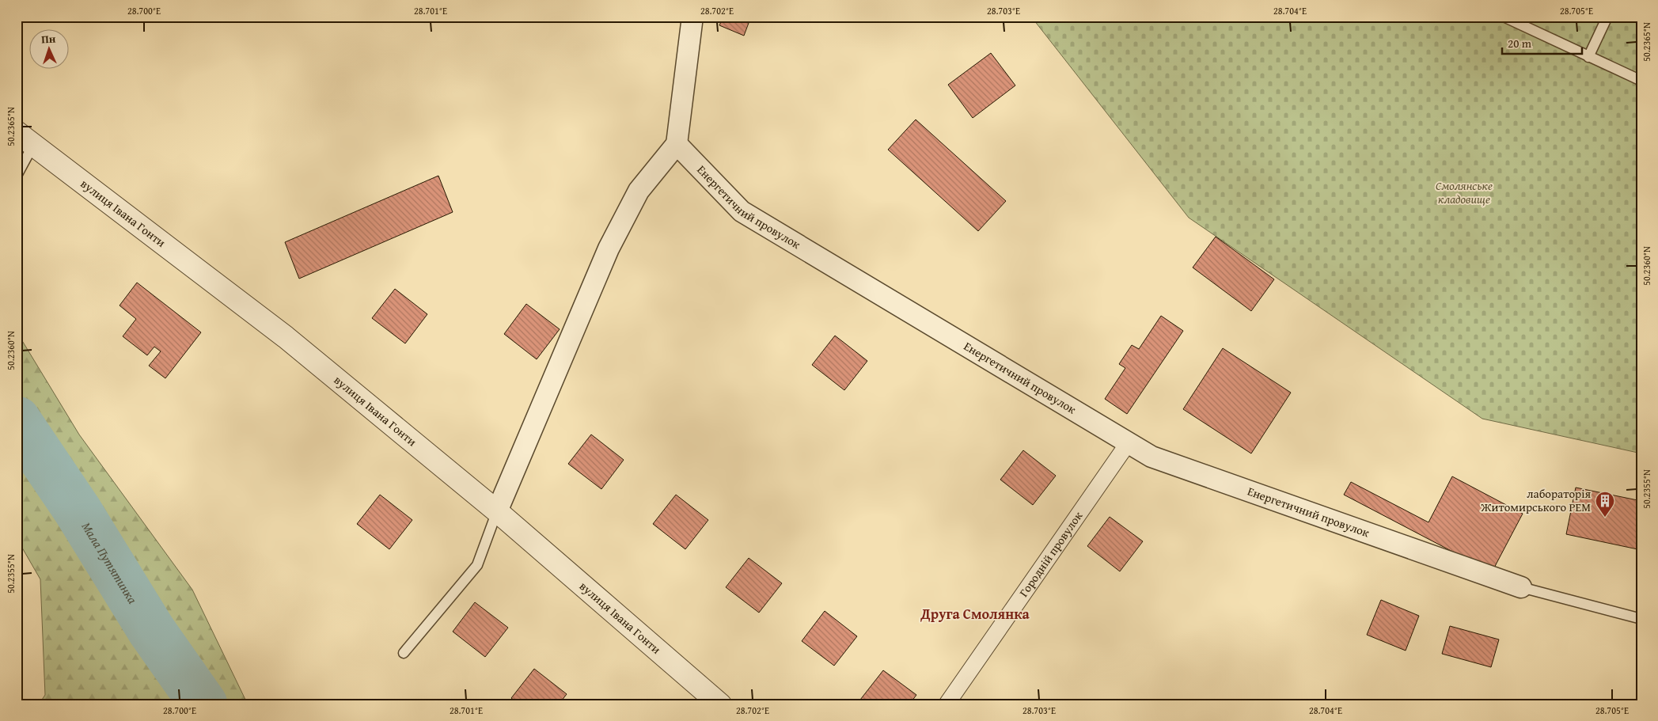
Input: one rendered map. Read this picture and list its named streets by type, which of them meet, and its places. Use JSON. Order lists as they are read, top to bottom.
{
  "streets": {
    "street": ["Енергетичний провулок", "вулиця Івана Гонти", "Городній провулок"]
  },
  "crossings": [
    ["Енергетичний провулок", "Городній провулок"]
  ],
  "districts": ["Друга Смолянка"],
  "water": ["Мала Путятинка"],
  "parks": ["Смолянське кладовище"],
  "places": {
    "building": ["лабораторія Житомирського РЕМ"]
  },
  "scale_bar": "20 m",
  "north": "top",
  "coordinates": [
    "28.700°E",
    "28.701°E",
    "28.702°E",
    "28.703°E",
    "28.704°E",
    "28.705°E",
    "50.2365°N",
    "50.2360°N",
    "50.2355°N"
  ]
}
